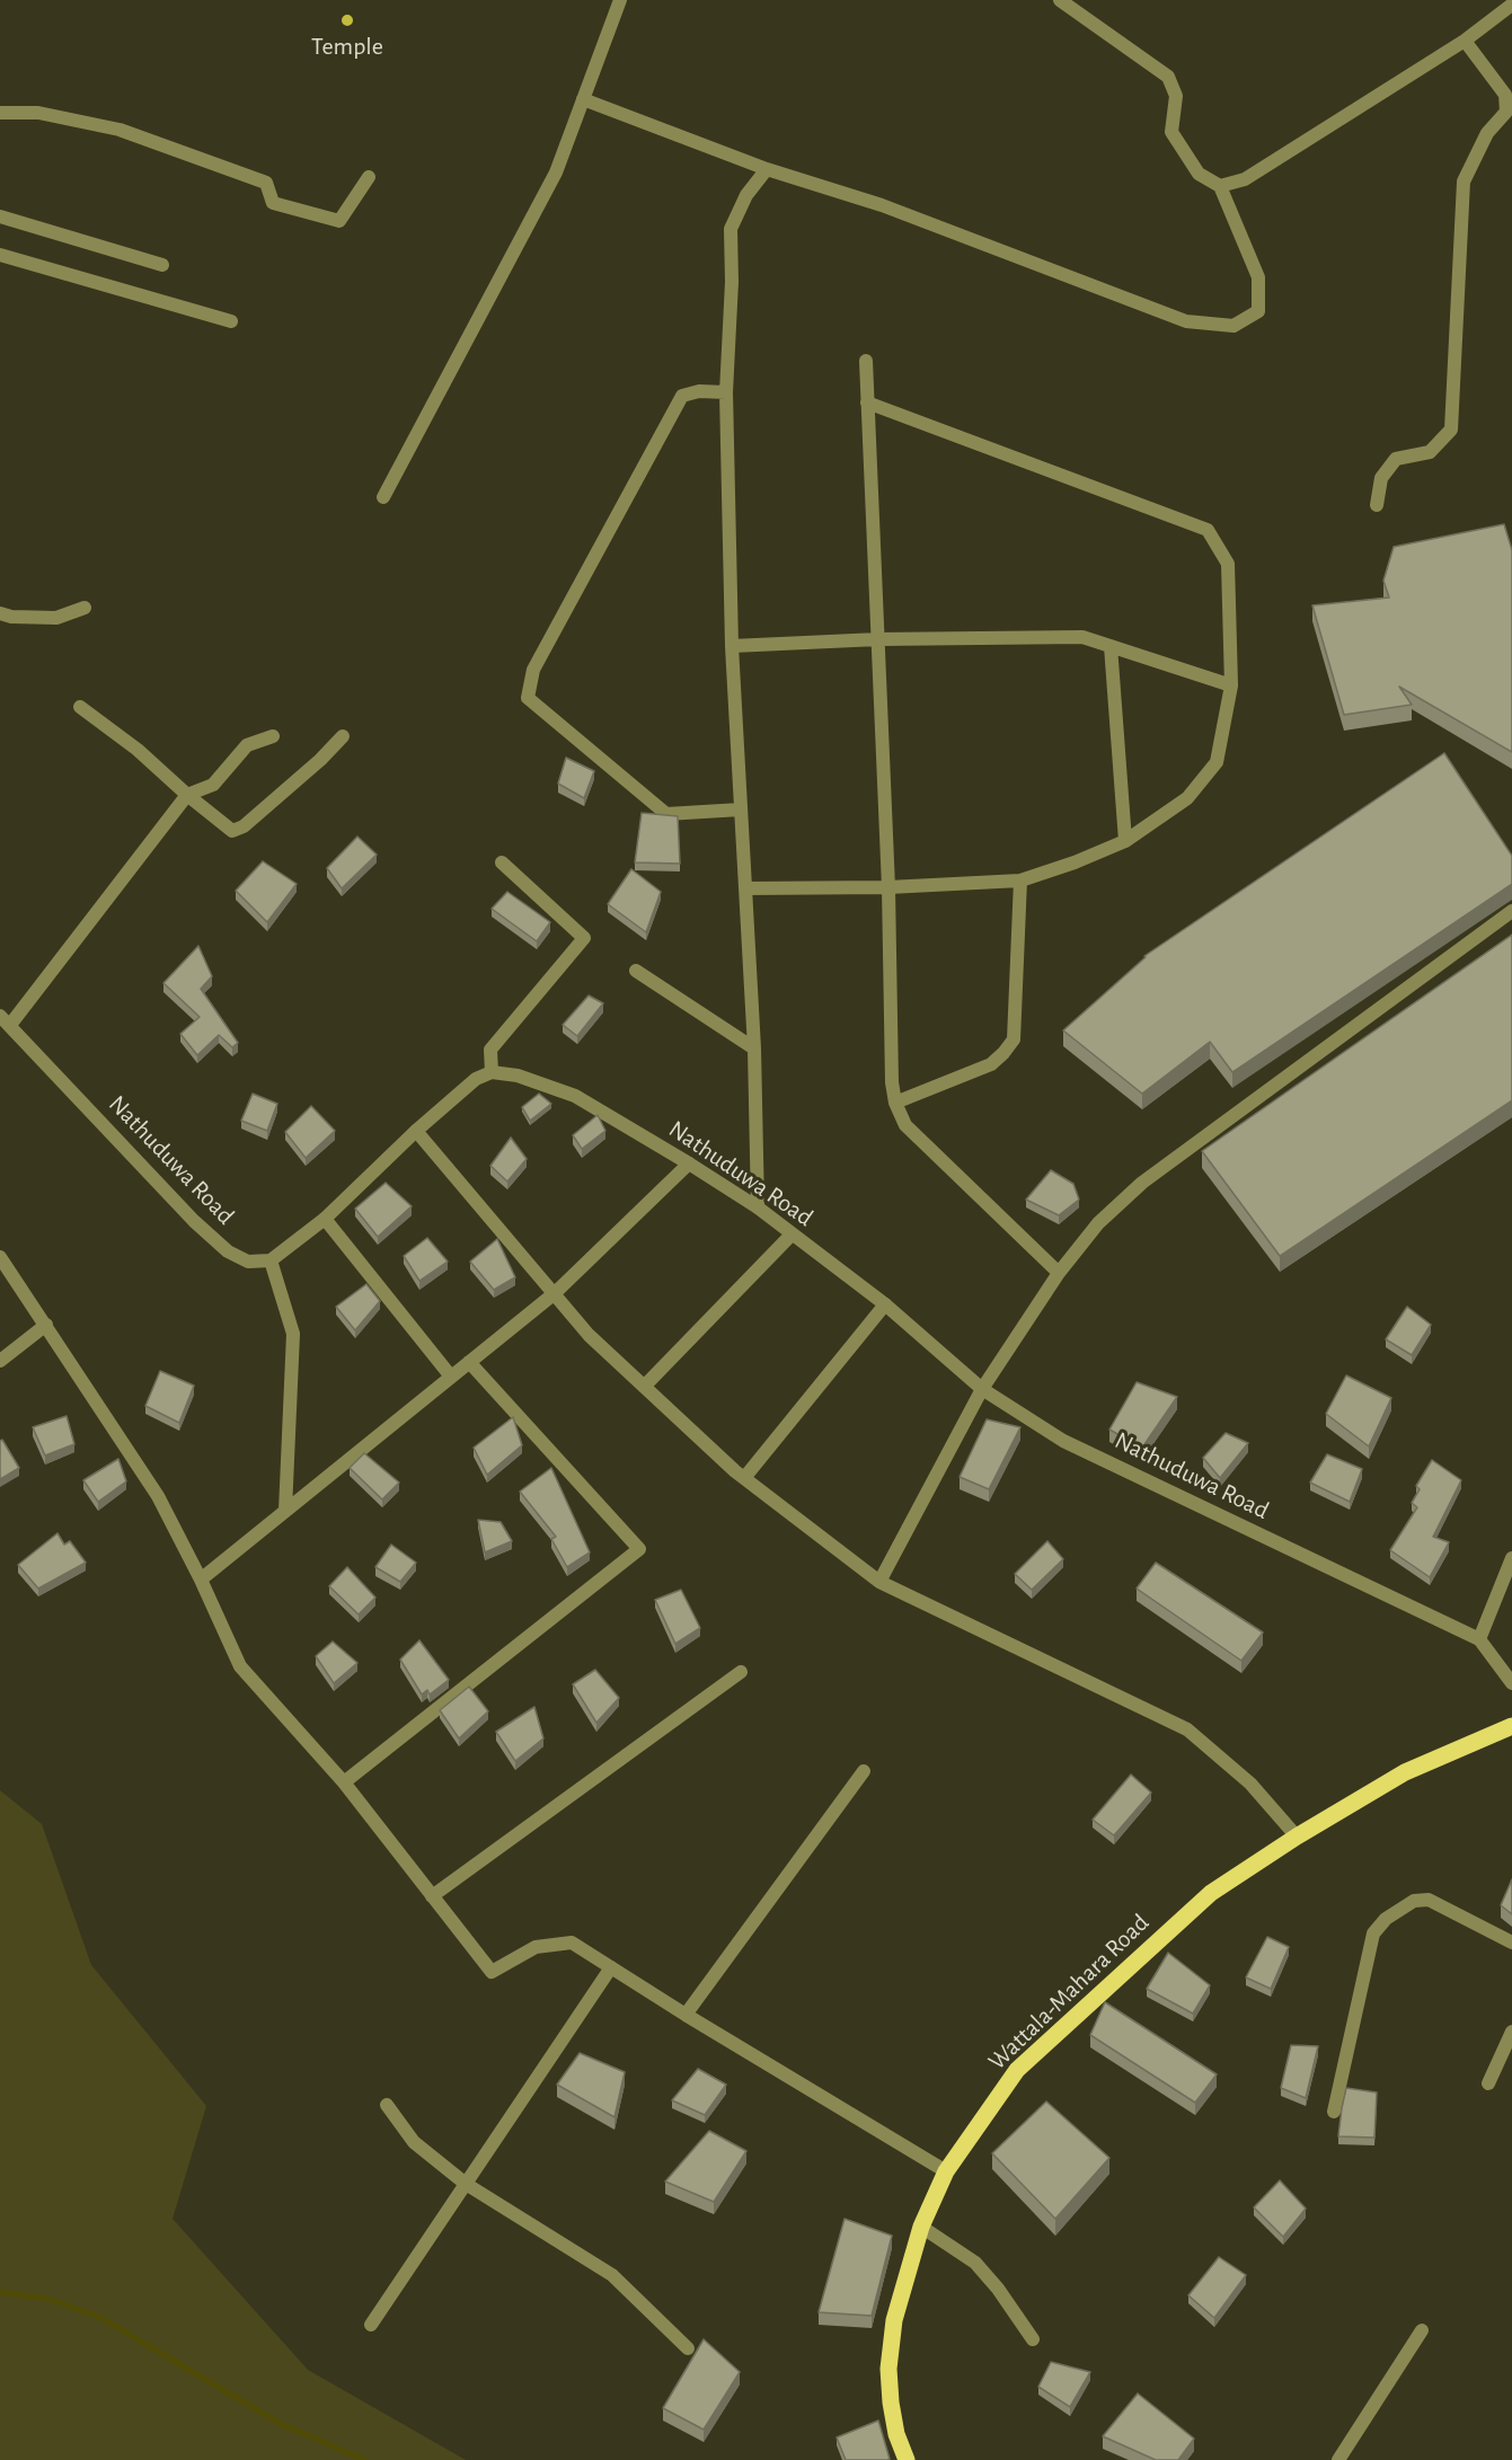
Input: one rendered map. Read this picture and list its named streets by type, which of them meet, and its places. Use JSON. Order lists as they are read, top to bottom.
{
  "streets": {
    "main road": ["Wattala-Mahara Road"],
    "street": ["Nathuduwa Road"]
  },
  "places": ["Temple"]
}
